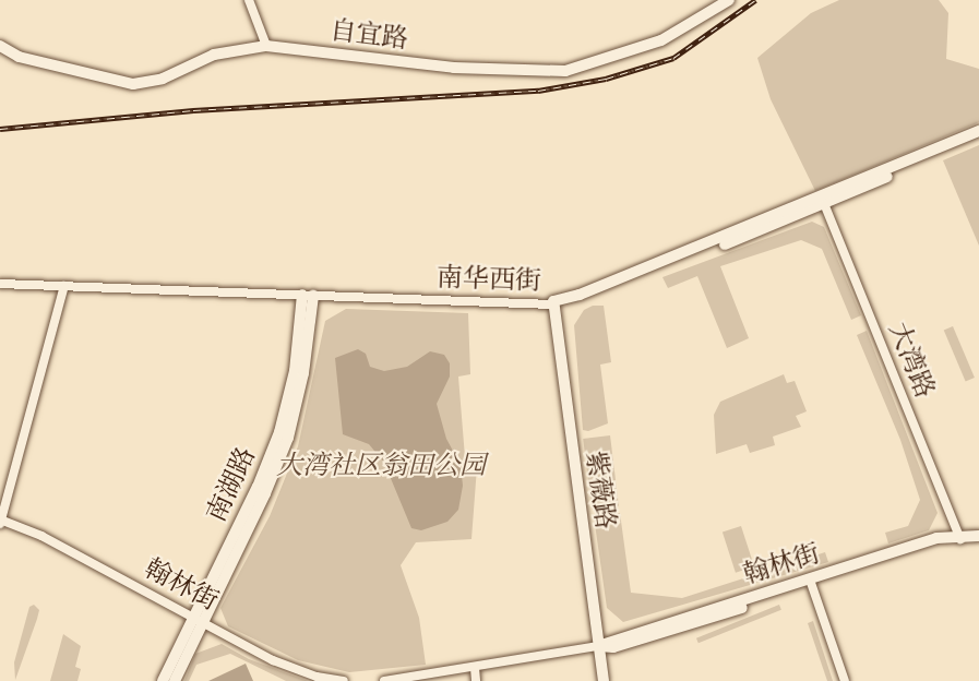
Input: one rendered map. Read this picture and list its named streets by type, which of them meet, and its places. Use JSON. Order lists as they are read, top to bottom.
{
  "streets": {
    "main road": [
      "自宜路",
      "南华西街",
      "南湖路",
      "紫薇路",
      "翰林街"
    ],
    "street": ["大湾路"]
  },
  "crossings": [
    ["南华西街", "大湾路"],
    ["南华西街", "南湖路"],
    ["南华西街", "紫薇路"],
    ["大湾路", "翰林街"],
    ["南湖路", "翰林街"],
    ["紫薇路", "翰林街"]
  ],
  "parks": ["大湾社区翁田公园"]
}
